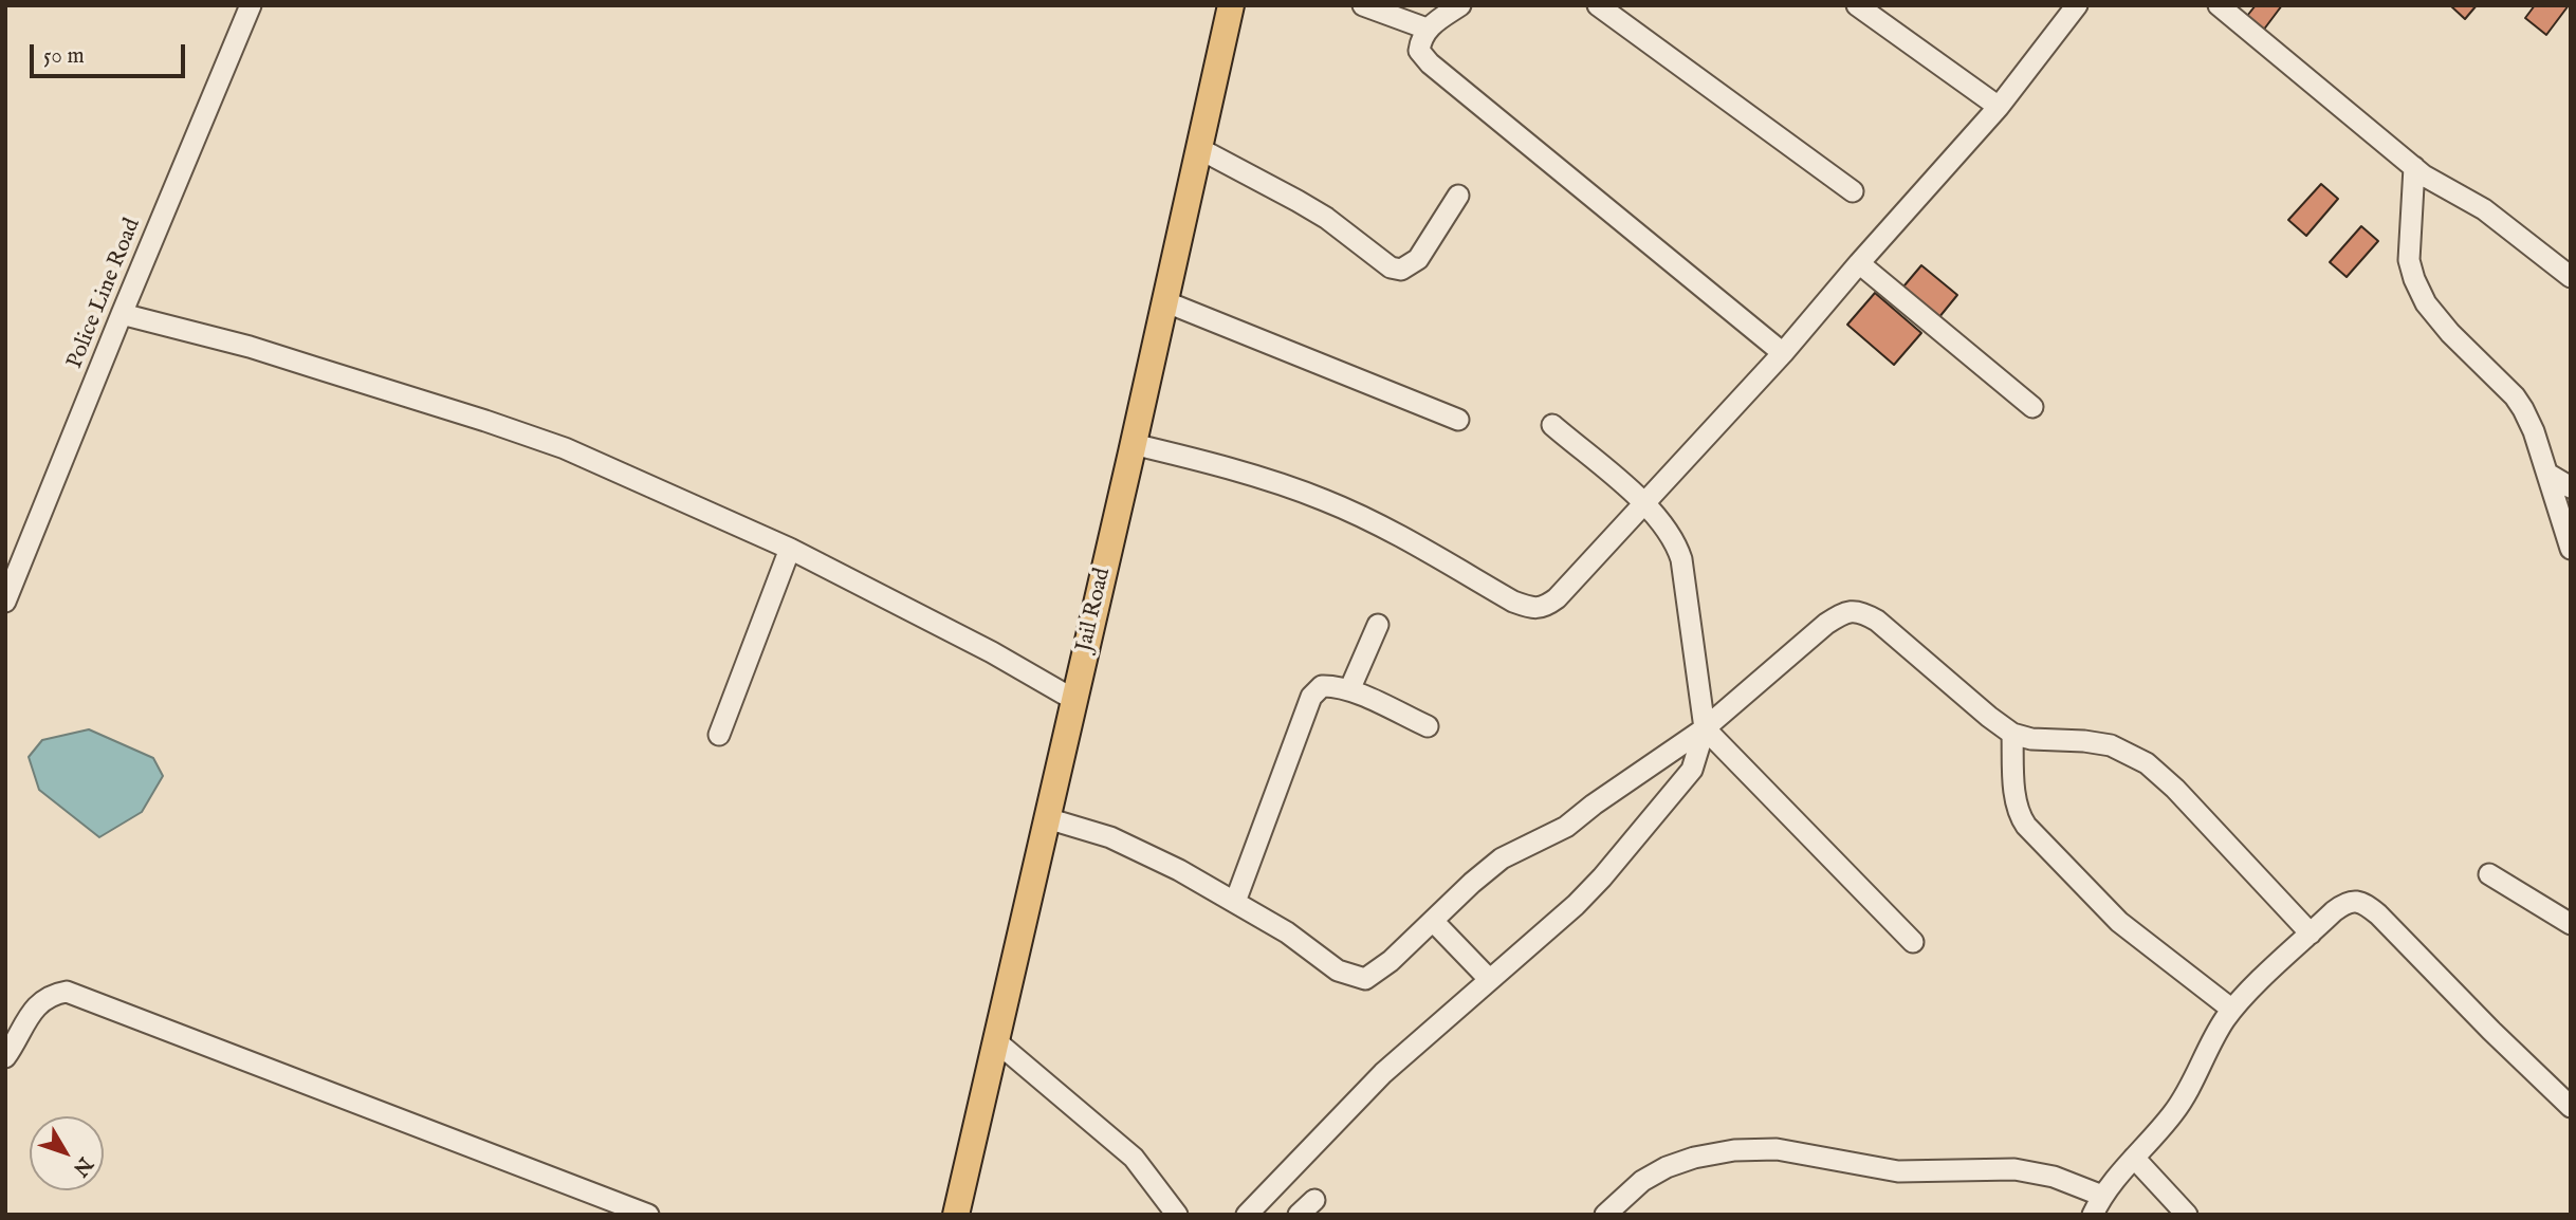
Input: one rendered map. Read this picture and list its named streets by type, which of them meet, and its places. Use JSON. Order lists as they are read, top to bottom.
{
  "streets": {
    "main road": ["Jail Road"],
    "street": ["Police Line Road"]
  },
  "scale_bar": "50 m",
  "north": "bottom right"
}
